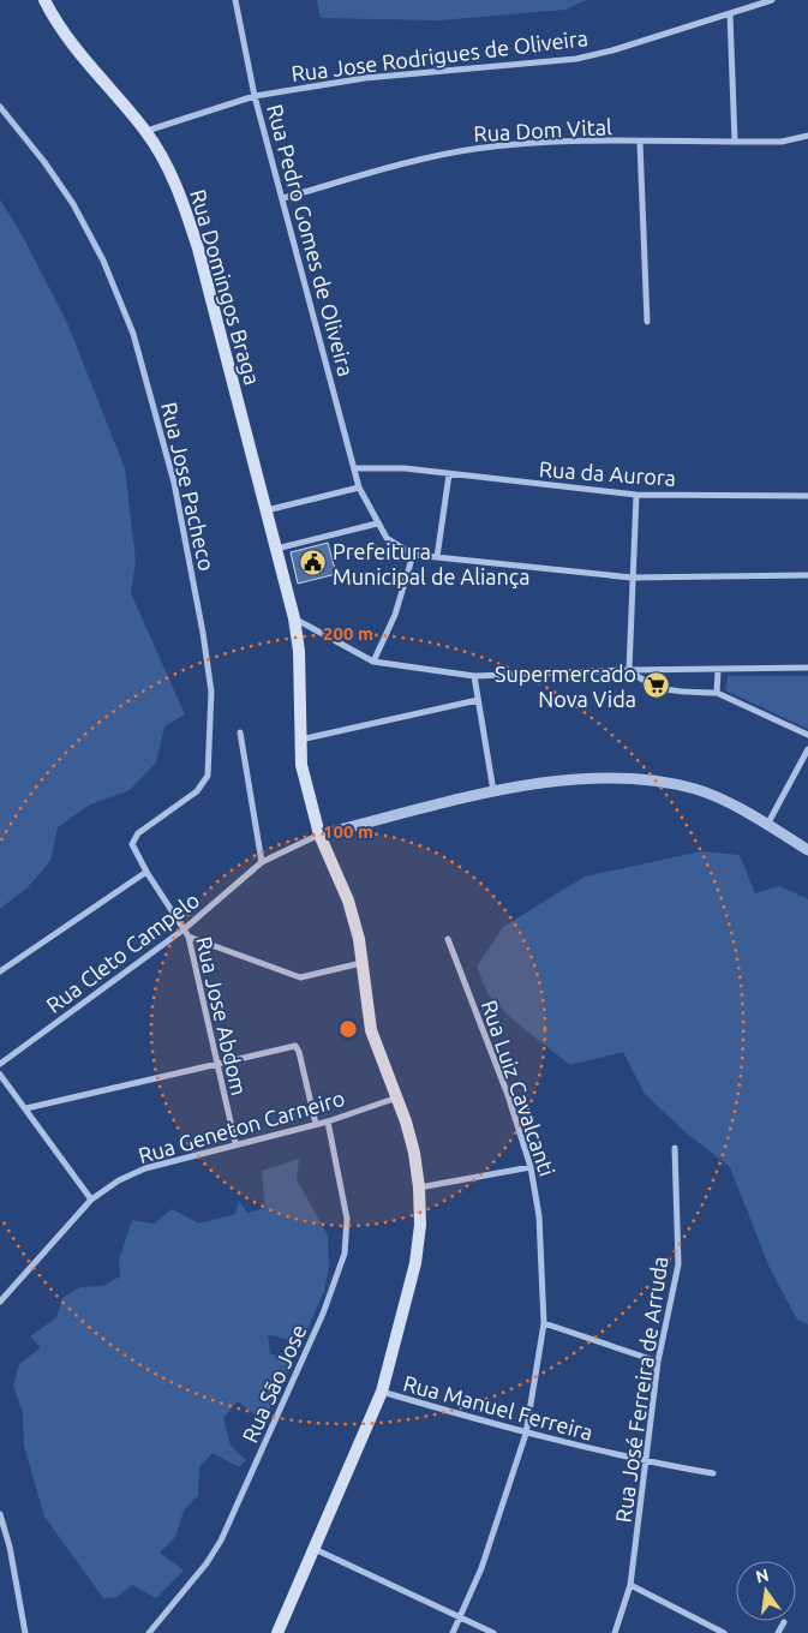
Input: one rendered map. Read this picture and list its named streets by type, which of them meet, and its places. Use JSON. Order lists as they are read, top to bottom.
{
  "streets": {
    "main road": ["Rua Domingos Braga"],
    "street": [
      "Rua Jose Rodrigues de Oliveira",
      "Rua Dom Vital",
      "Rua Pedro Gomes de Oliveira",
      "Rua da Aurora",
      "Rua Jose Pacheco",
      "Rua Cleto Campelo",
      "Rua Jose Abdom",
      "Rua Luiz Cavalcanti",
      "Rua Geneton Carneiro",
      "Rua São Jose",
      "Rua José Ferreira de Arruda",
      "Rua Manuel Ferreira"
    ]
  },
  "crossings": [
    ["Rua Jose Rodrigues de Oliveira", "Rua Pedro Gomes de Oliveira"],
    ["Rua Jose Rodrigues de Oliveira", "Rua Domingos Braga"],
    ["Rua Dom Vital", "Rua Pedro Gomes de Oliveira"],
    ["Rua Pedro Gomes de Oliveira", "Rua da Aurora"],
    ["Rua Domingos Braga", "Rua Cleto Campelo"],
    ["Rua Domingos Braga", "Rua Geneton Carneiro"],
    ["Rua Domingos Braga", "Rua Manuel Ferreira"],
    ["Rua Jose Pacheco", "Rua Jose Abdom"],
    ["Rua Cleto Campelo", "Rua Jose Abdom"],
    ["Rua Jose Abdom", "Rua Geneton Carneiro"],
    ["Rua Luiz Cavalcanti", "Rua Manuel Ferreira"],
    ["Rua Geneton Carneiro", "Rua São Jose"],
    ["Rua José Ferreira de Arruda", "Rua Manuel Ferreira"]
  ],
  "places": {
    "public building": ["Prefeitura Municipal de Aliança"],
    "supermarket": ["Supermercado Nova Vida"]
  },
  "north": "top",
  "rings": ["200 m", "100 m"]
}
